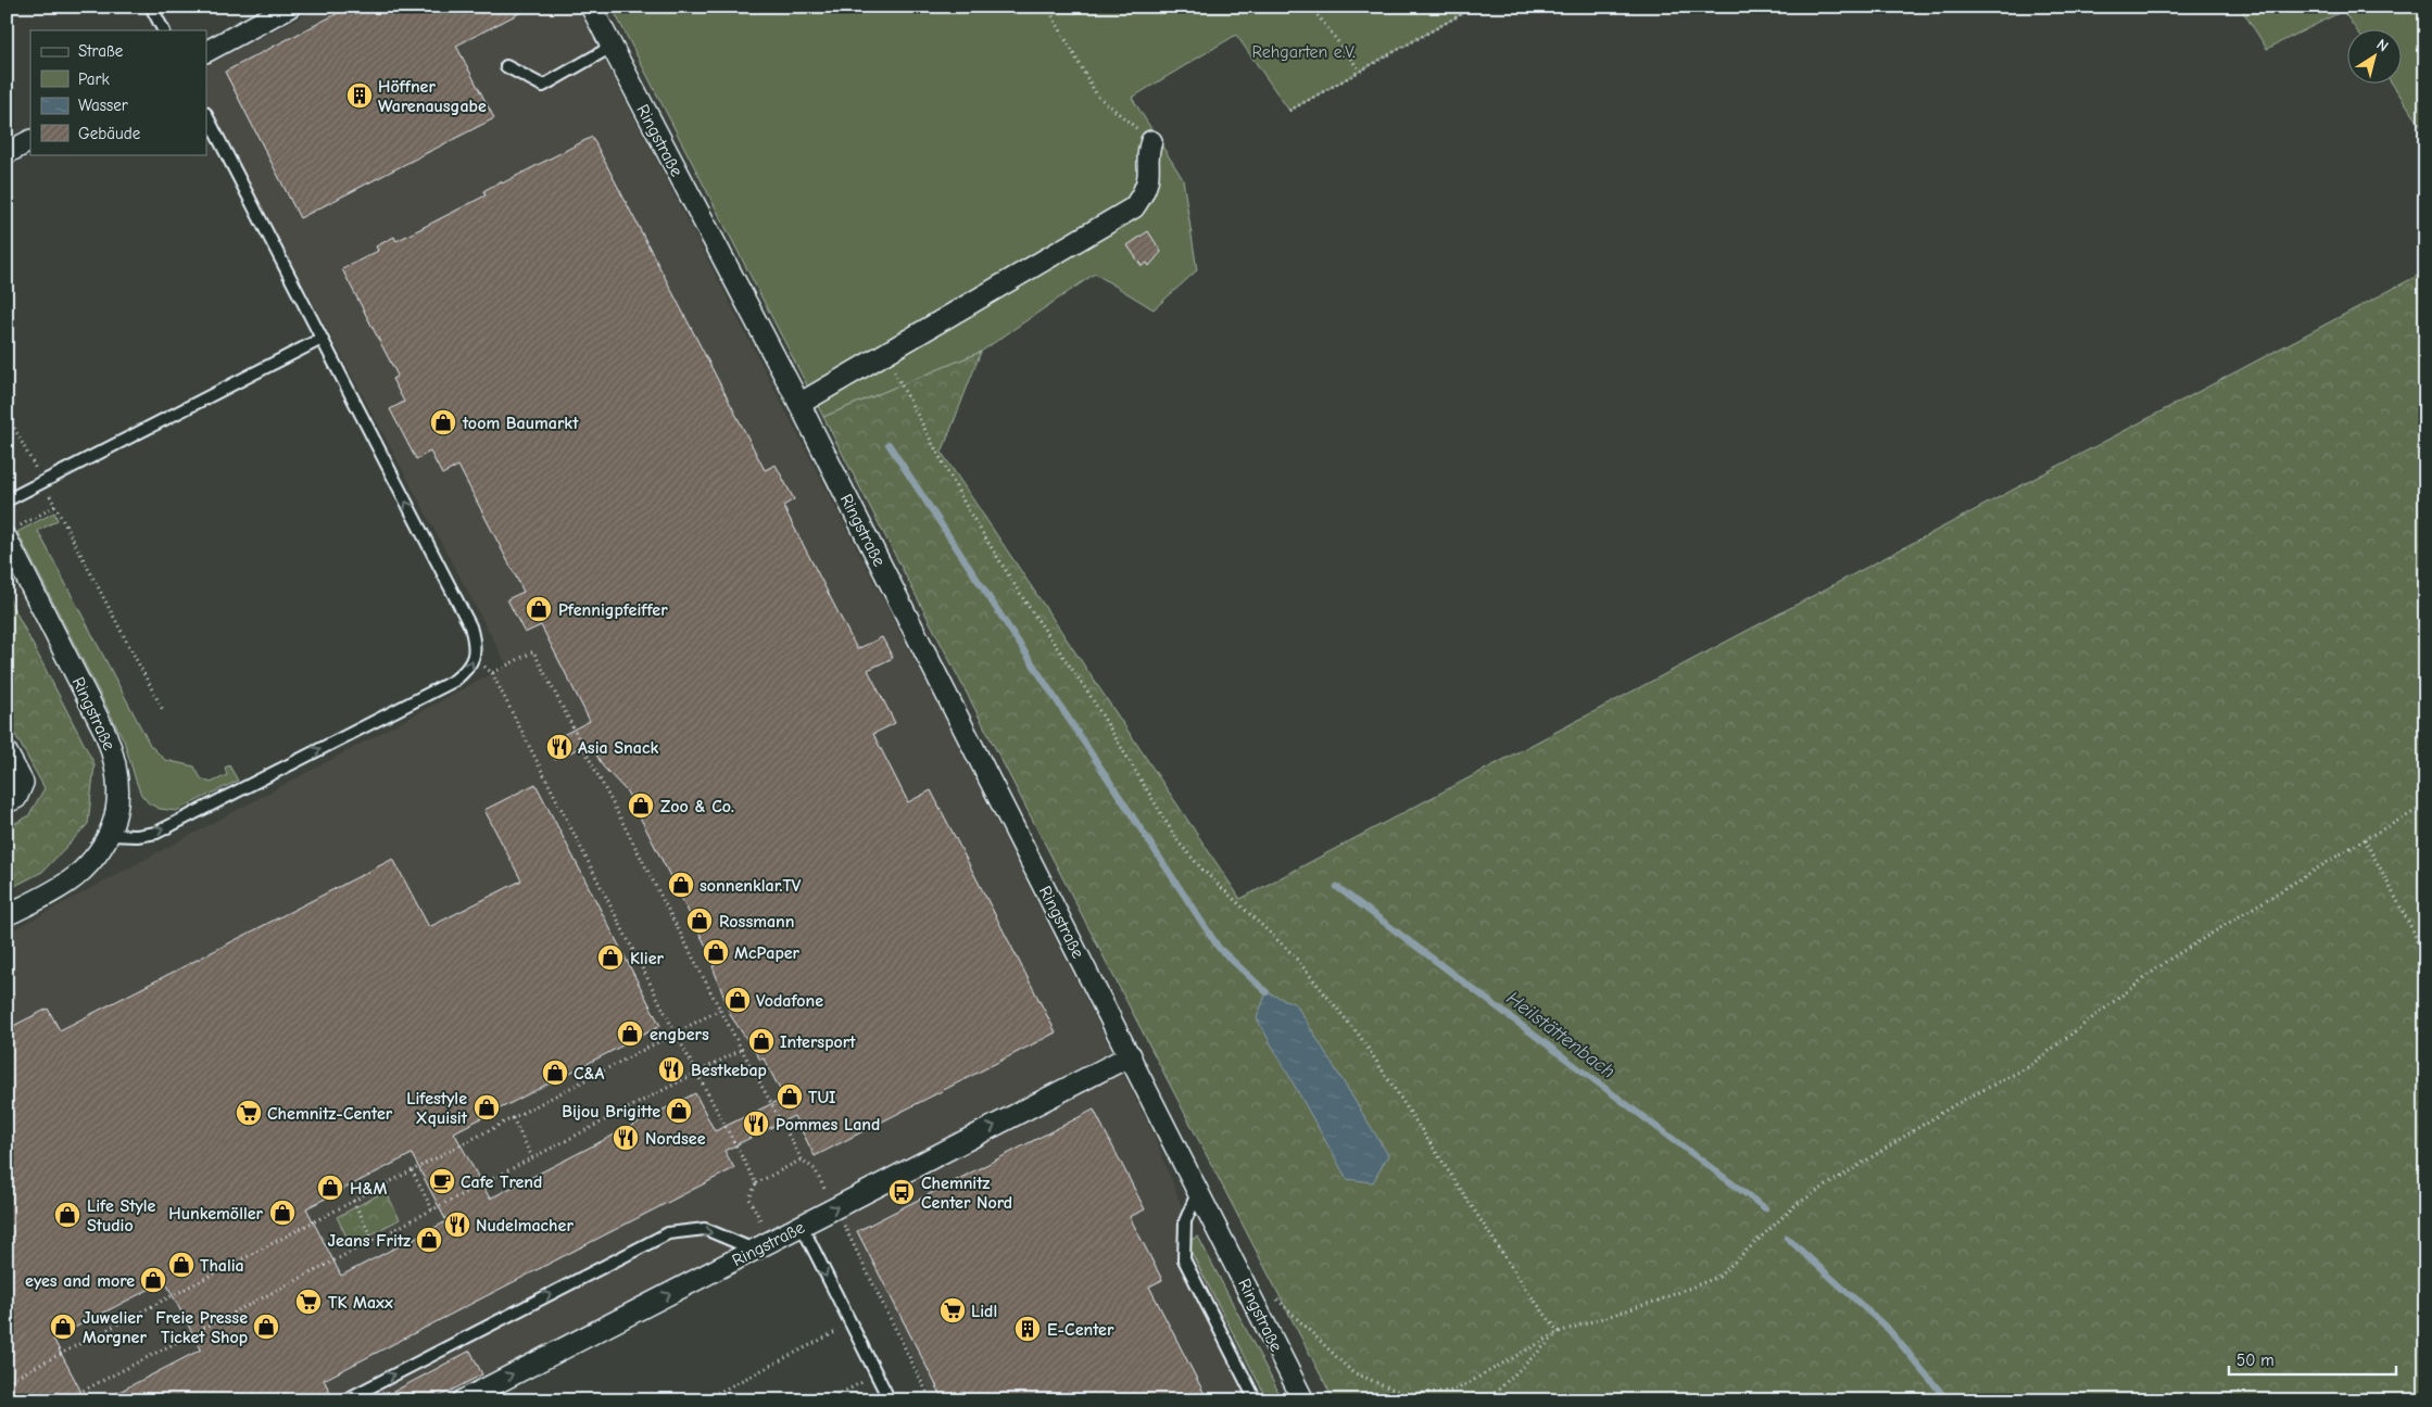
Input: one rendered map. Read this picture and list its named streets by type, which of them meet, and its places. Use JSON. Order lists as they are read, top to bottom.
{
  "streets": {
    "street": ["Ringstraße"]
  },
  "water": ["Heilstättenbach"],
  "parks": ["Rehgarten e.V."],
  "places": {
    "building": ["Höffner Warenausgabe", "E-Center"],
    "shop": [
      "toom Baumarkt",
      "Pfennigpfeiffer",
      "Zoo & Co.",
      "sonnenklar.TV",
      "Rossmann",
      "McPaper",
      "Klier",
      "Vodafone",
      "engbers",
      "Intersport",
      "C&A",
      "TUI",
      "Lifestyle Xquisit",
      "Bijou Brigitte",
      "H&M",
      "Hunkemöller",
      "Life Style Studio",
      "Jeans Fritz",
      "Thalia",
      "eyes and more",
      "Juwelier Morgner",
      "Freie Presse Ticket Shop"
    ],
    "restaurant": [
      "Asia Snack",
      "Bestkebap",
      "Pommes Land",
      "Nordsee",
      "Nudelmacher"
    ],
    "supermarket": ["Chemnitz-Center", "TK Maxx", "Lidl"],
    "cafe": ["Cafe Trend"],
    "bus stop": ["Chemnitz Center Nord"]
  },
  "legend": [
    "Straße",
    "Park",
    "Wasser",
    "Gebäude"
  ],
  "scale_bar": "50 m",
  "north": "top right"
}
